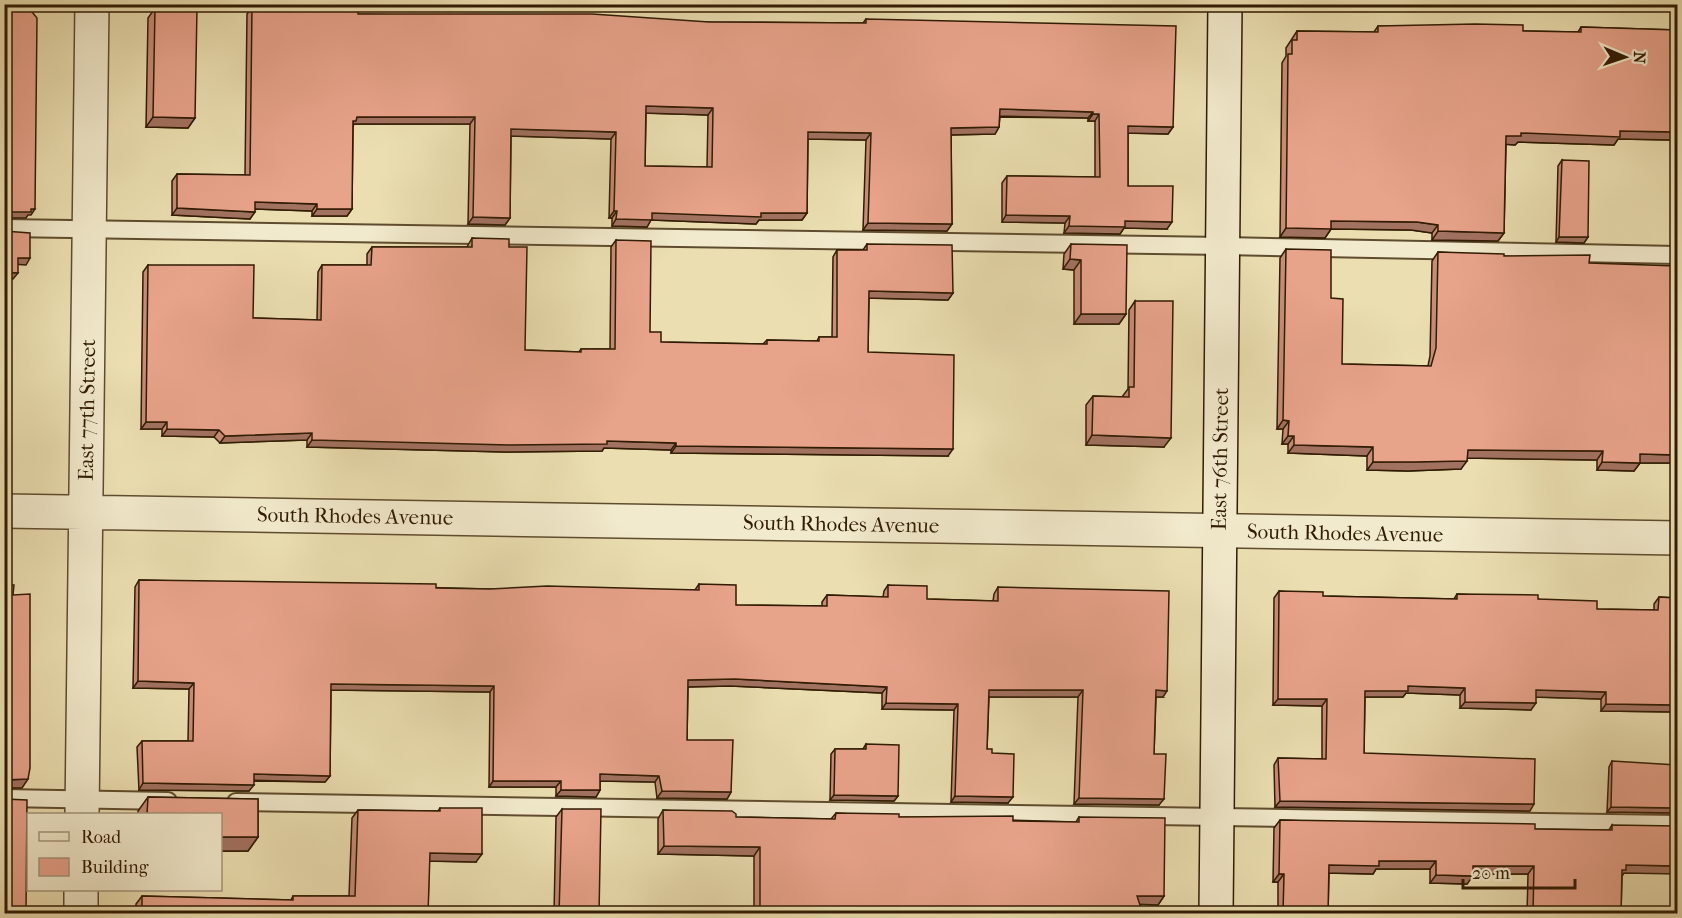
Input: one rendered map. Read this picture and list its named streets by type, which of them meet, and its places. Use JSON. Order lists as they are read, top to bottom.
{
  "streets": {
    "street": ["East 77th Street", "East 76th Street", "South Rhodes Avenue"]
  },
  "crossings": [
    ["East 77th Street", "South Rhodes Avenue"],
    ["East 76th Street", "South Rhodes Avenue"]
  ],
  "legend": ["Road", "Building"],
  "scale_bar": "20 m",
  "north": "right"
}
